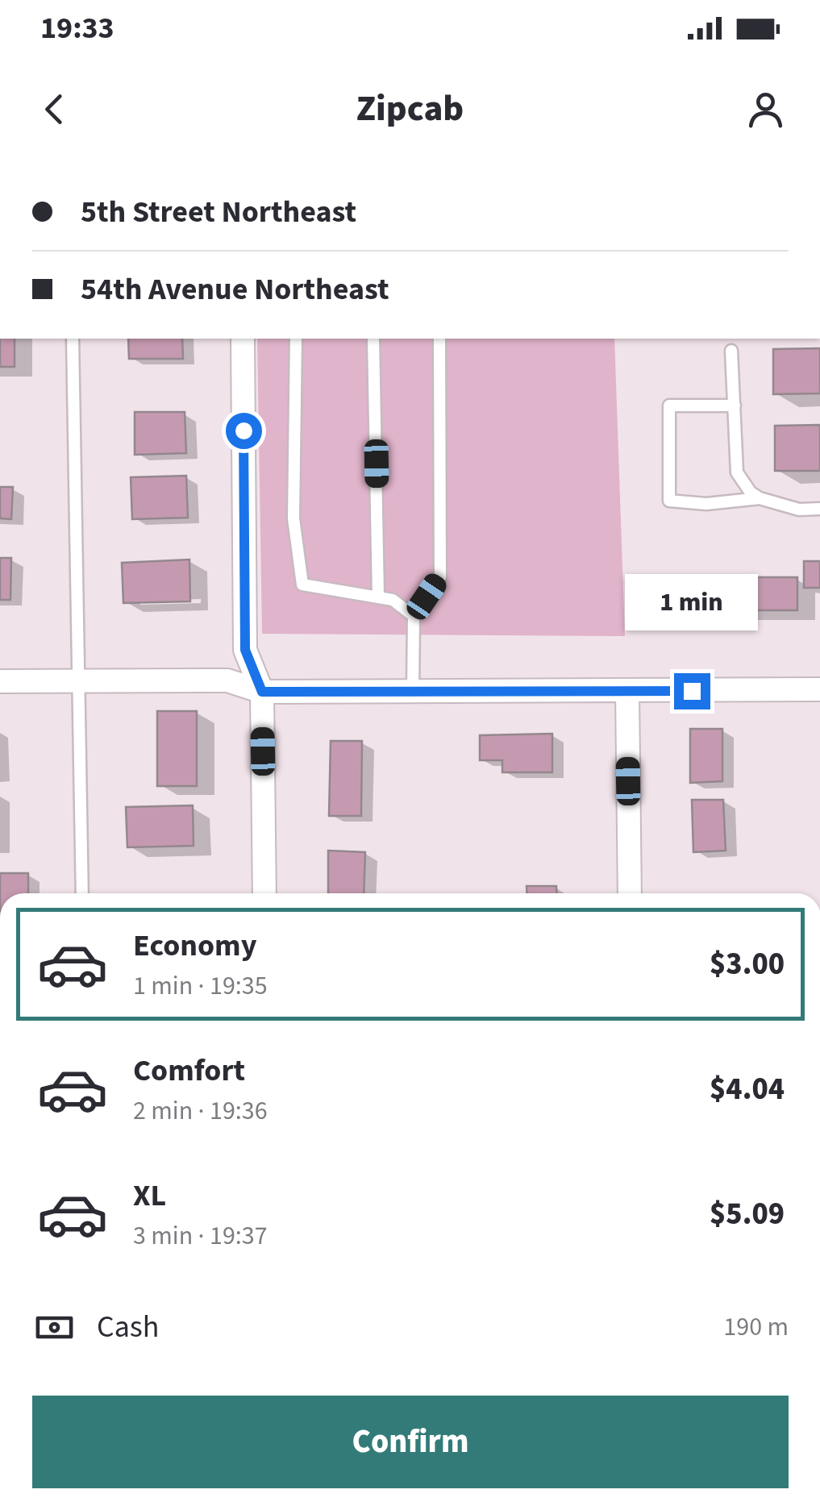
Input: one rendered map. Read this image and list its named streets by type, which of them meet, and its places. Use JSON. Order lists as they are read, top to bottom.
{
  "page": {
    "status": "19:33",
    "header": "Zipcab",
    "banner": ["5th Street Northeast", "54th Avenue Northeast"],
    "bubble": "1 min",
    "list": [
      {
        "name": "Economy",
        "note": "1 min · 19:35",
        "value": "$3.00"
      },
      {
        "name": "Comfort",
        "note": "2 min · 19:36",
        "value": "$4.04"
      },
      {
        "name": "XL",
        "note": "3 min · 19:37",
        "value": "$5.09"
      }
    ],
    "pay": ["Cash", "190 m"],
    "buttons": "Confirm"
  }
}
